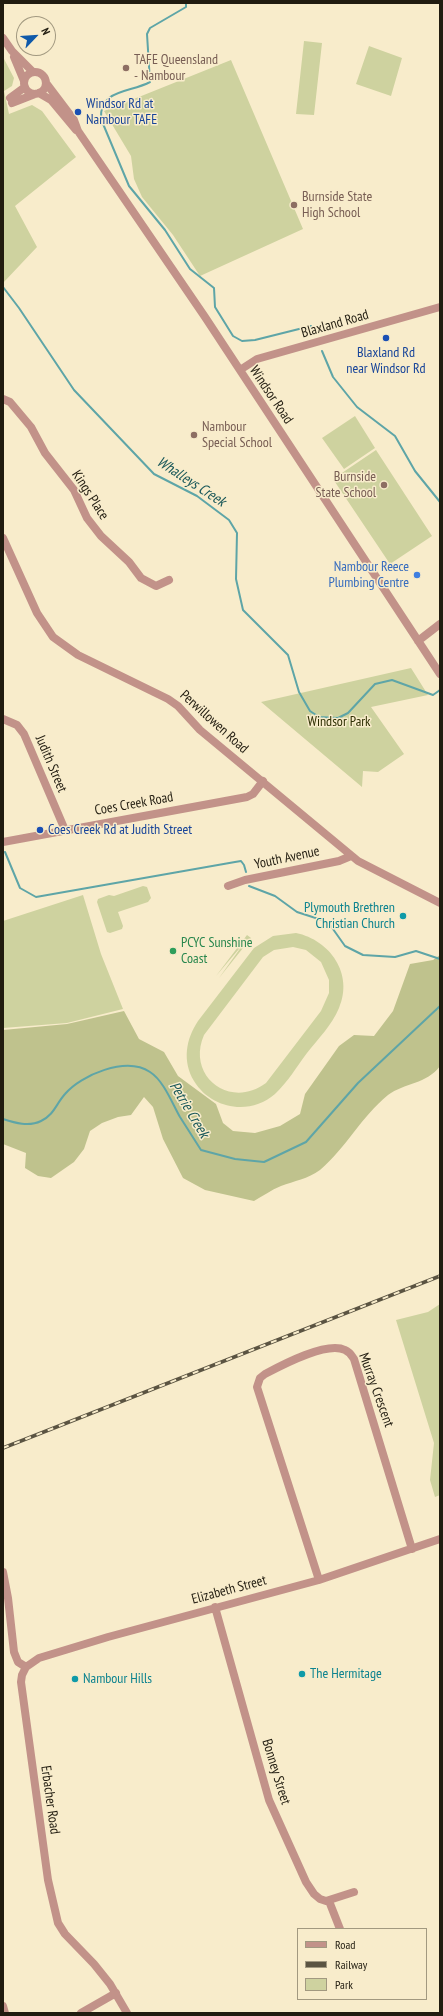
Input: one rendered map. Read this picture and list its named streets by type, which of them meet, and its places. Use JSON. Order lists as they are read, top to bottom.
{
  "streets": {
    "street": [
      "Blaxland Road",
      "Windsor Road",
      "Kings Place",
      "Perwillowen Road",
      "Judith Street",
      "Coes Creek Road",
      "Youth Avenue",
      "Murray Crescent",
      "Elizabeth Street",
      "Bonney Street",
      "Erbacher Road"
    ]
  },
  "crossings": [
    ["Blaxland Road", "Windsor Road"],
    ["Perwillowen Road", "Coes Creek Road"],
    ["Perwillowen Road", "Youth Avenue"],
    ["Judith Street", "Coes Creek Road"],
    ["Murray Crescent", "Elizabeth Street"],
    ["Elizabeth Street", "Bonney Street"],
    ["Elizabeth Street", "Erbacher Road"]
  ],
  "water": ["Whalleys Creek", "Petrie Creek"],
  "parks": ["Windsor Park"],
  "places": [
    "TAFE Queensland - Nambour",
    "Windsor Rd at Nambour TAFE",
    "Burnside State High School",
    "Blaxland Rd near Windsor Rd",
    "Nambour Special School",
    "Burnside State School",
    "Nambour Reece Plumbing Centre",
    "Coes Creek Rd at Judith Street",
    "Plymouth Brethren Christian Church",
    "PCYC Sunshine Coast",
    "The Hermitage",
    "Nambour Hills"
  ],
  "legend": ["Road", "Railway", "Park"],
  "north": "top right"
}
